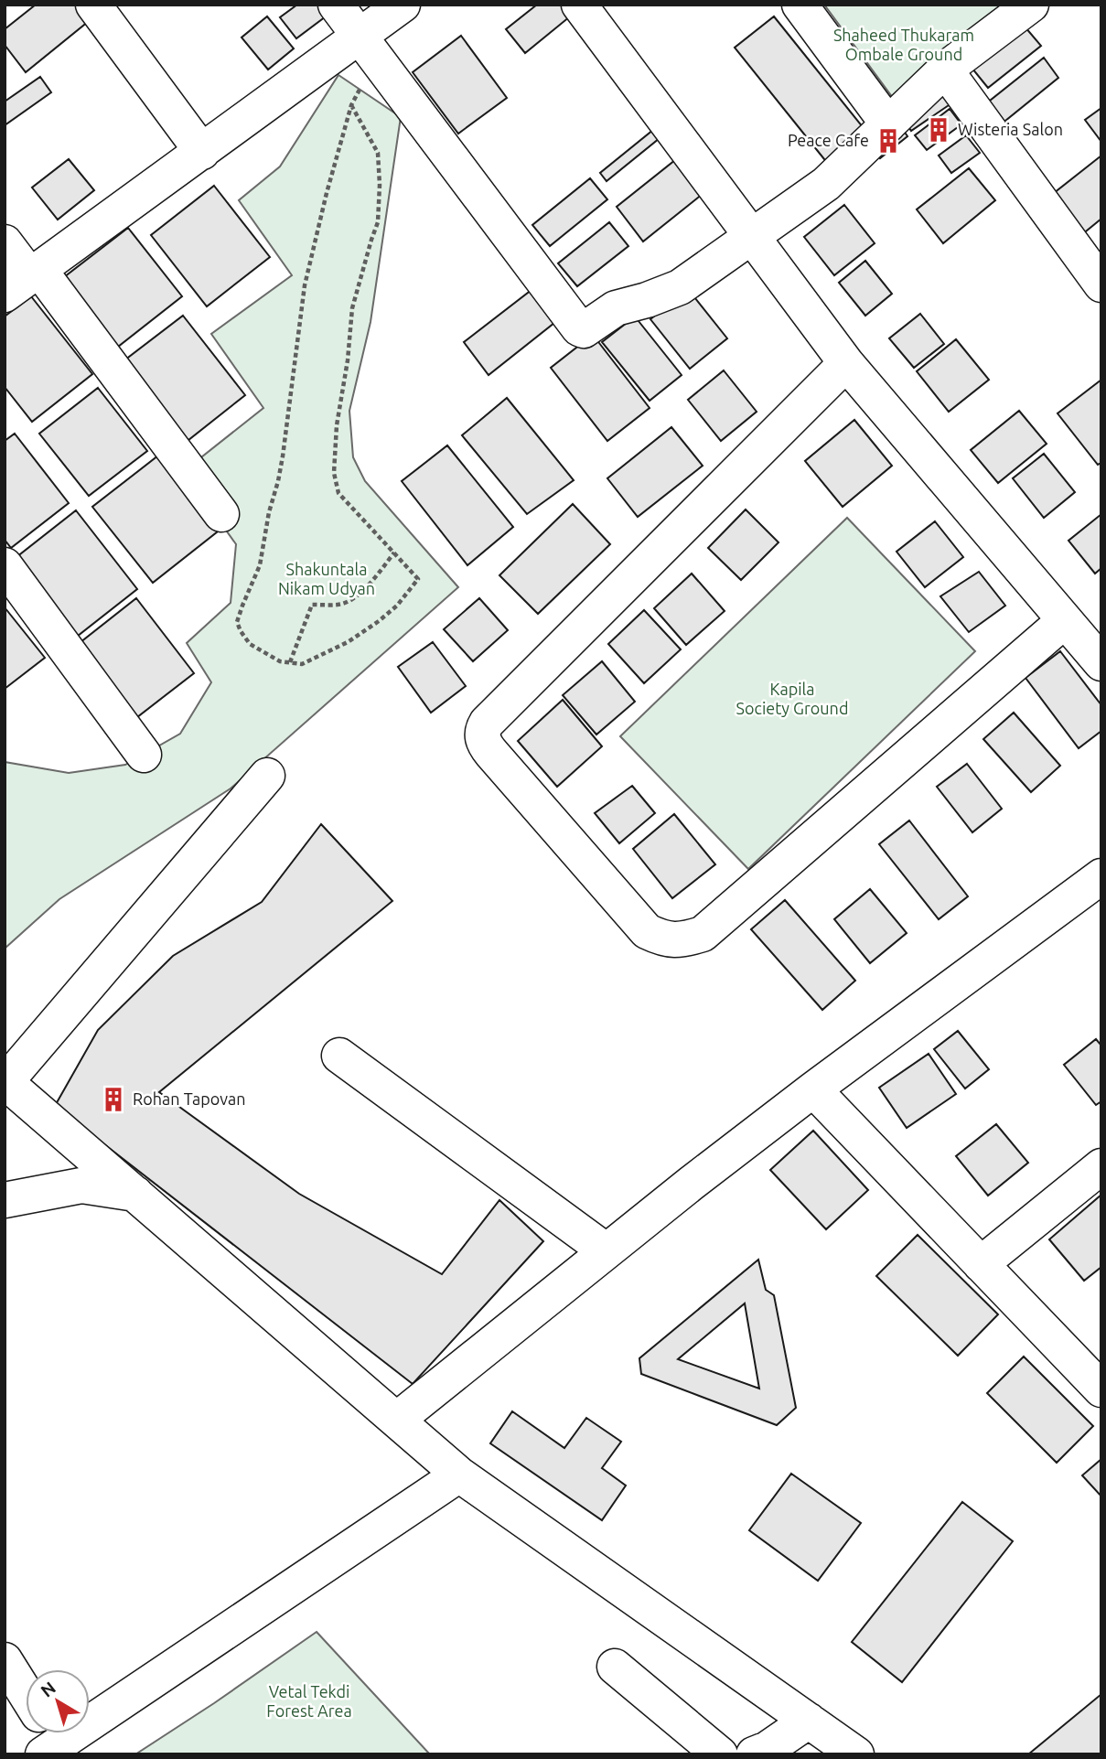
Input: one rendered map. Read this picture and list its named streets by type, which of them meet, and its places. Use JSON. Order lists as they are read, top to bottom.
{
  "parks": [
    "Shaheed Thukaram Ombale Ground",
    "Shakuntala Nikam Udyan",
    "Kapila Society Ground",
    "Vetal Tekdi Forest Area"
  ],
  "places": {
    "building": ["Wisteria Salon", "Peace Cafe", "Rohan Tapovan"]
  },
  "north": "top left"
}
